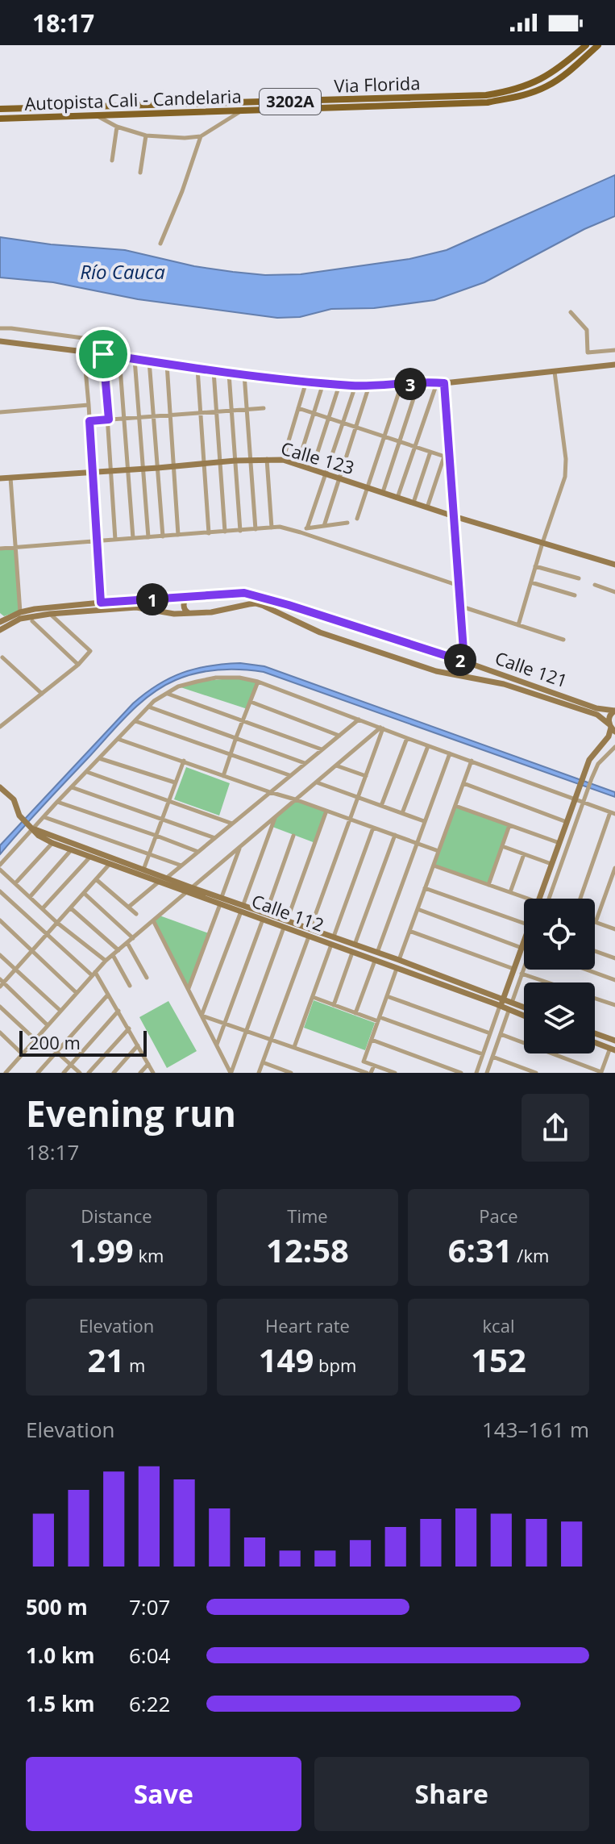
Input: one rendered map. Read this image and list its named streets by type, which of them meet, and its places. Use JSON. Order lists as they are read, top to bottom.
{
  "streets": {
    "main road": ["Via Florida", "Autopista Cali - Candelaria", "3202A"],
    "street": ["Calle 123", "Calle 121", "Calle 112"]
  },
  "water": ["Río Cauca"],
  "scale_bar": "200 m",
  "page": {
    "status": "18:17",
    "pins": ["3", "1", "2"],
    "scale": "200 m",
    "heading": ["Evening run", "18:17"],
    "stats": [
      ["Distance", "1.99 km"],
      ["Time", "12:58"],
      ["Pace", "6:31 /km"],
      ["Elevation", "21 m"],
      ["Heart rate", "149 bpm"],
      ["kcal", "152"]
    ],
    "chart": ["Elevation", "143–161 m"],
    "list": [
      {
        "name": "500 m",
        "note": "7:07"
      },
      {
        "name": "1.0 km",
        "note": "6:04"
      },
      {
        "name": "1.5 km",
        "note": "6:22"
      }
    ],
    "buttons": ["Save", "Share"]
  }
}
